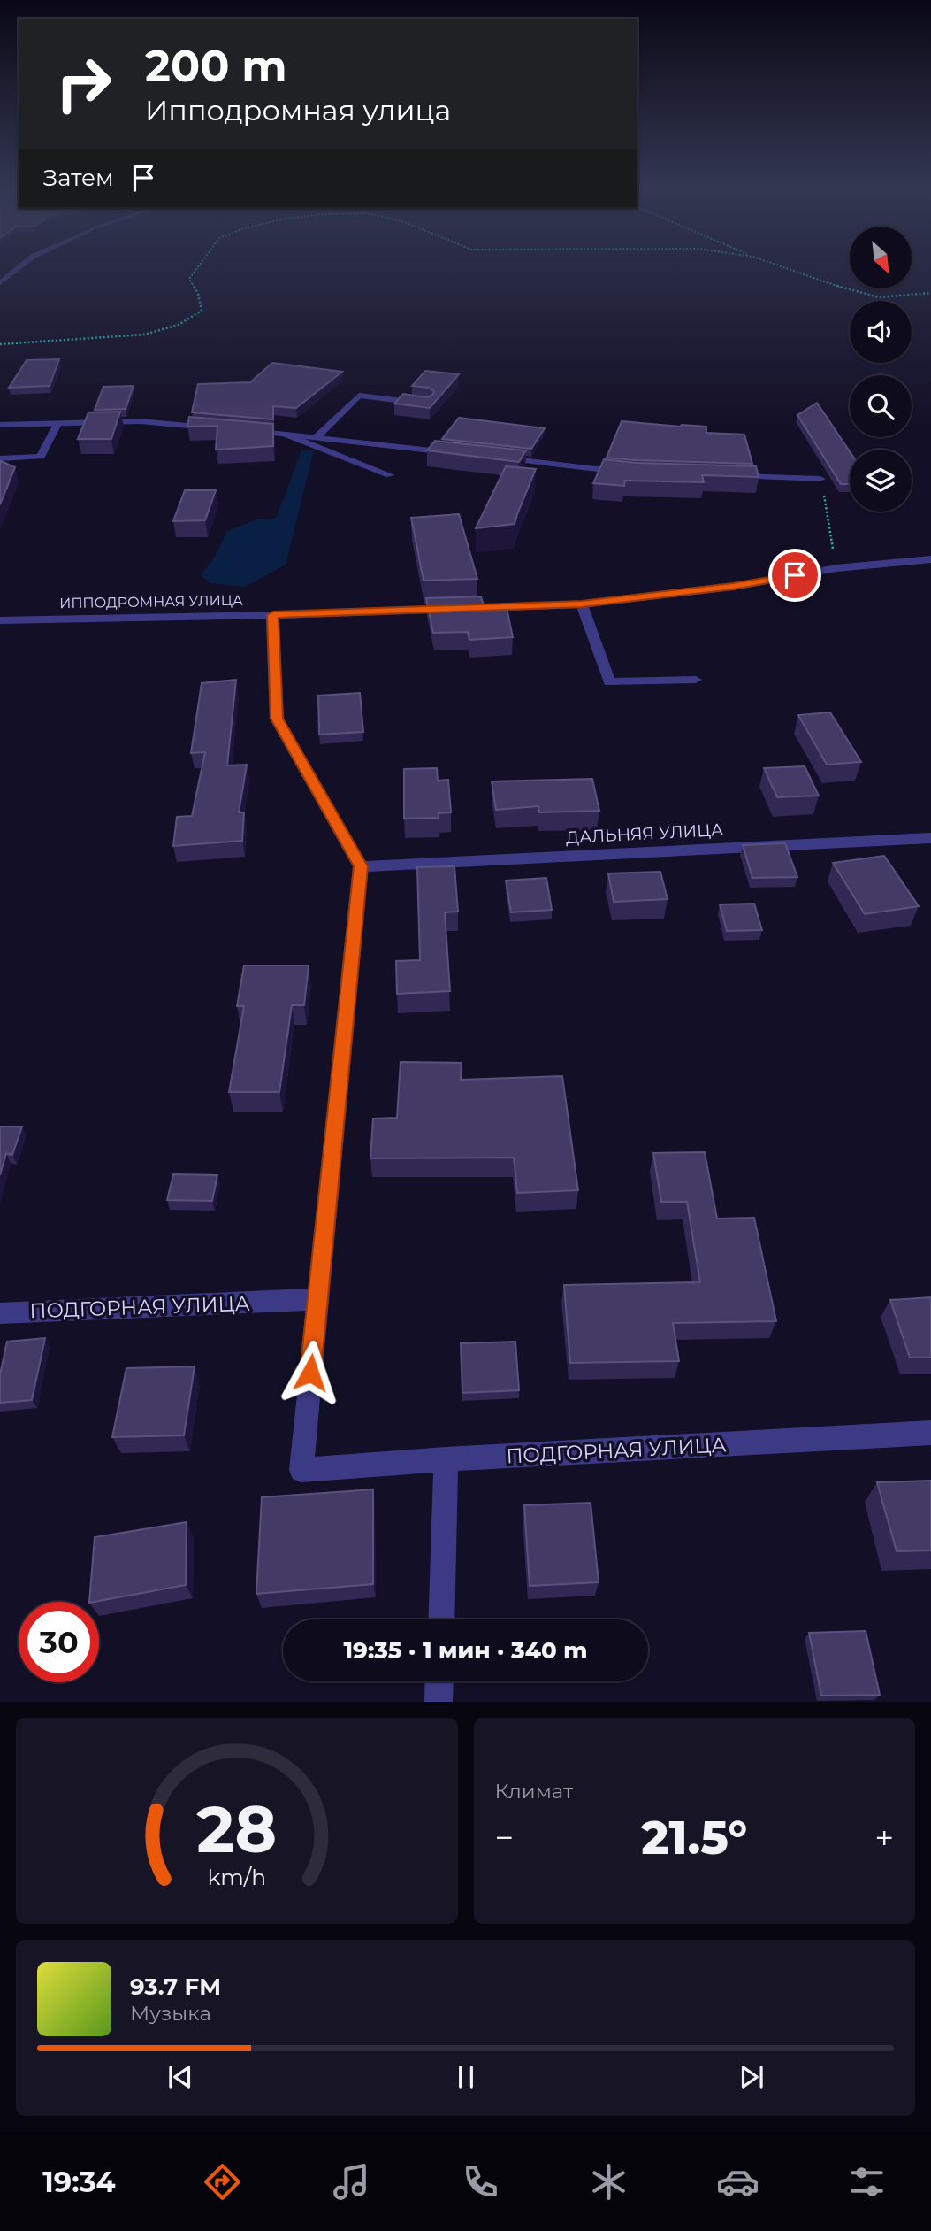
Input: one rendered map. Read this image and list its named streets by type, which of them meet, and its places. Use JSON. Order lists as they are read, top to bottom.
{
  "streets": {
    "street": ["ИППОДРОМНАЯ УЛИЦА", "ДАЛЬНЯЯ УЛИЦА", "ПОДГОРНАЯ УЛИЦА"]
  },
  "north": "bottom right",
  "page": {
    "turn": ["200 m", "Ипподромная улица"],
    "then": "Затем",
    "limit": "30",
    "trip": "19:35 · 1 мин · 340 m",
    "tile": "Климат",
    "heat": ["−", "21.5°", "+"],
    "song": ["93.7 FM", "Музыка"],
    "tabs": "19:34",
    "gauge": ["28", "km/h"]
  }
}
